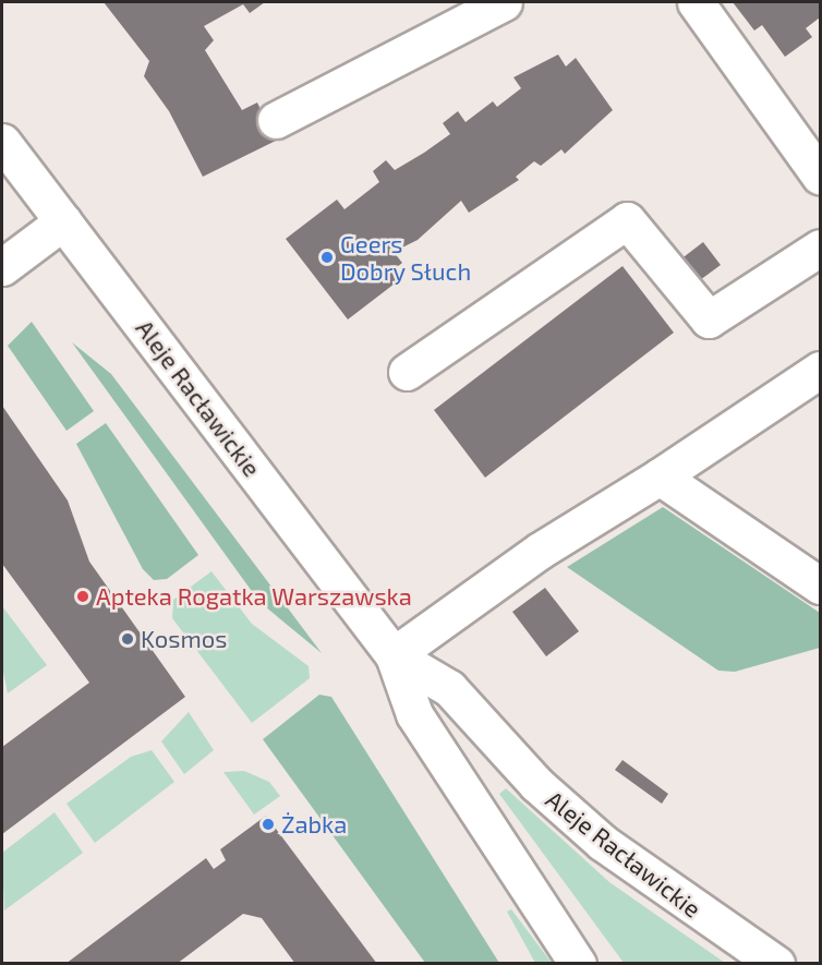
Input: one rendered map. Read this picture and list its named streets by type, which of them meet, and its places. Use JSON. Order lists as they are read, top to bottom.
{
  "streets": {
    "street": ["Aleje Racławickie"]
  },
  "places": [
    "Geers Dobry Słuch",
    "Apteka Rogatka Warszawska",
    "Kosmos",
    "Żabka"
  ]
}
